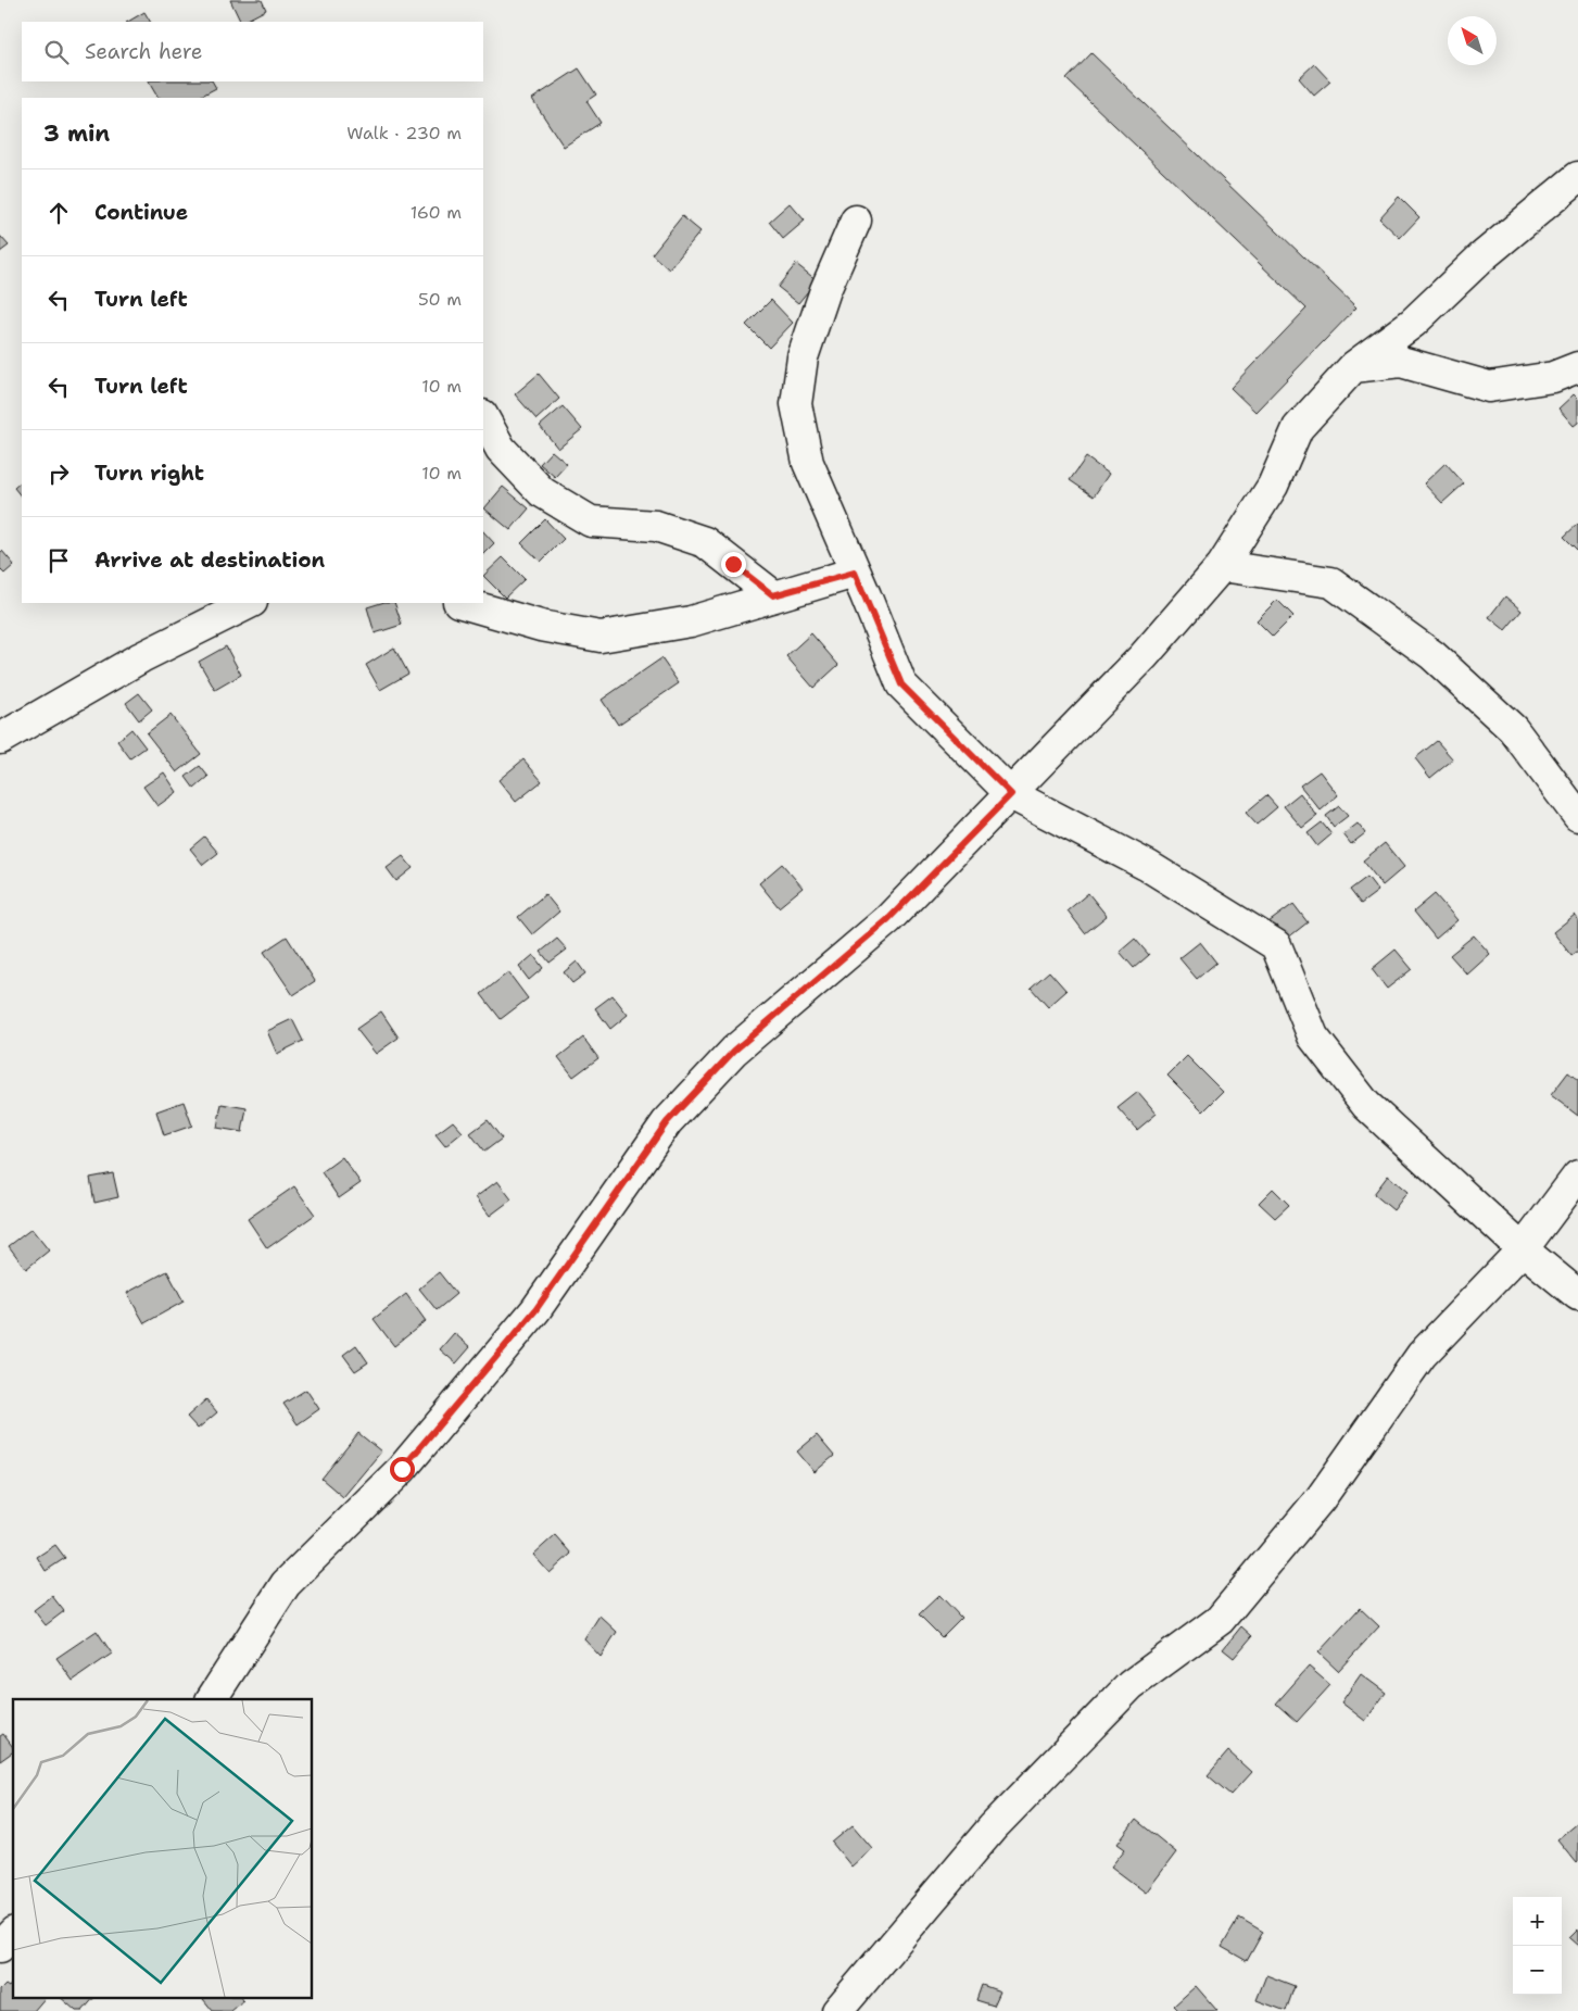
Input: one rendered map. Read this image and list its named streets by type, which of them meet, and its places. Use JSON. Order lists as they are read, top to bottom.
{
  "north": "top left",
  "page": {
    "search": "Search here",
    "heading": ["3 min", "Walk · 230 m"],
    "list": [
      ["Continue", "160 m"],
      ["Turn left", "50 m"],
      ["Turn left", "10 m"],
      ["Turn right", "10 m"],
      "Arrive at destination"
    ],
    "map_buttons": ["+", "−"]
  }
}
